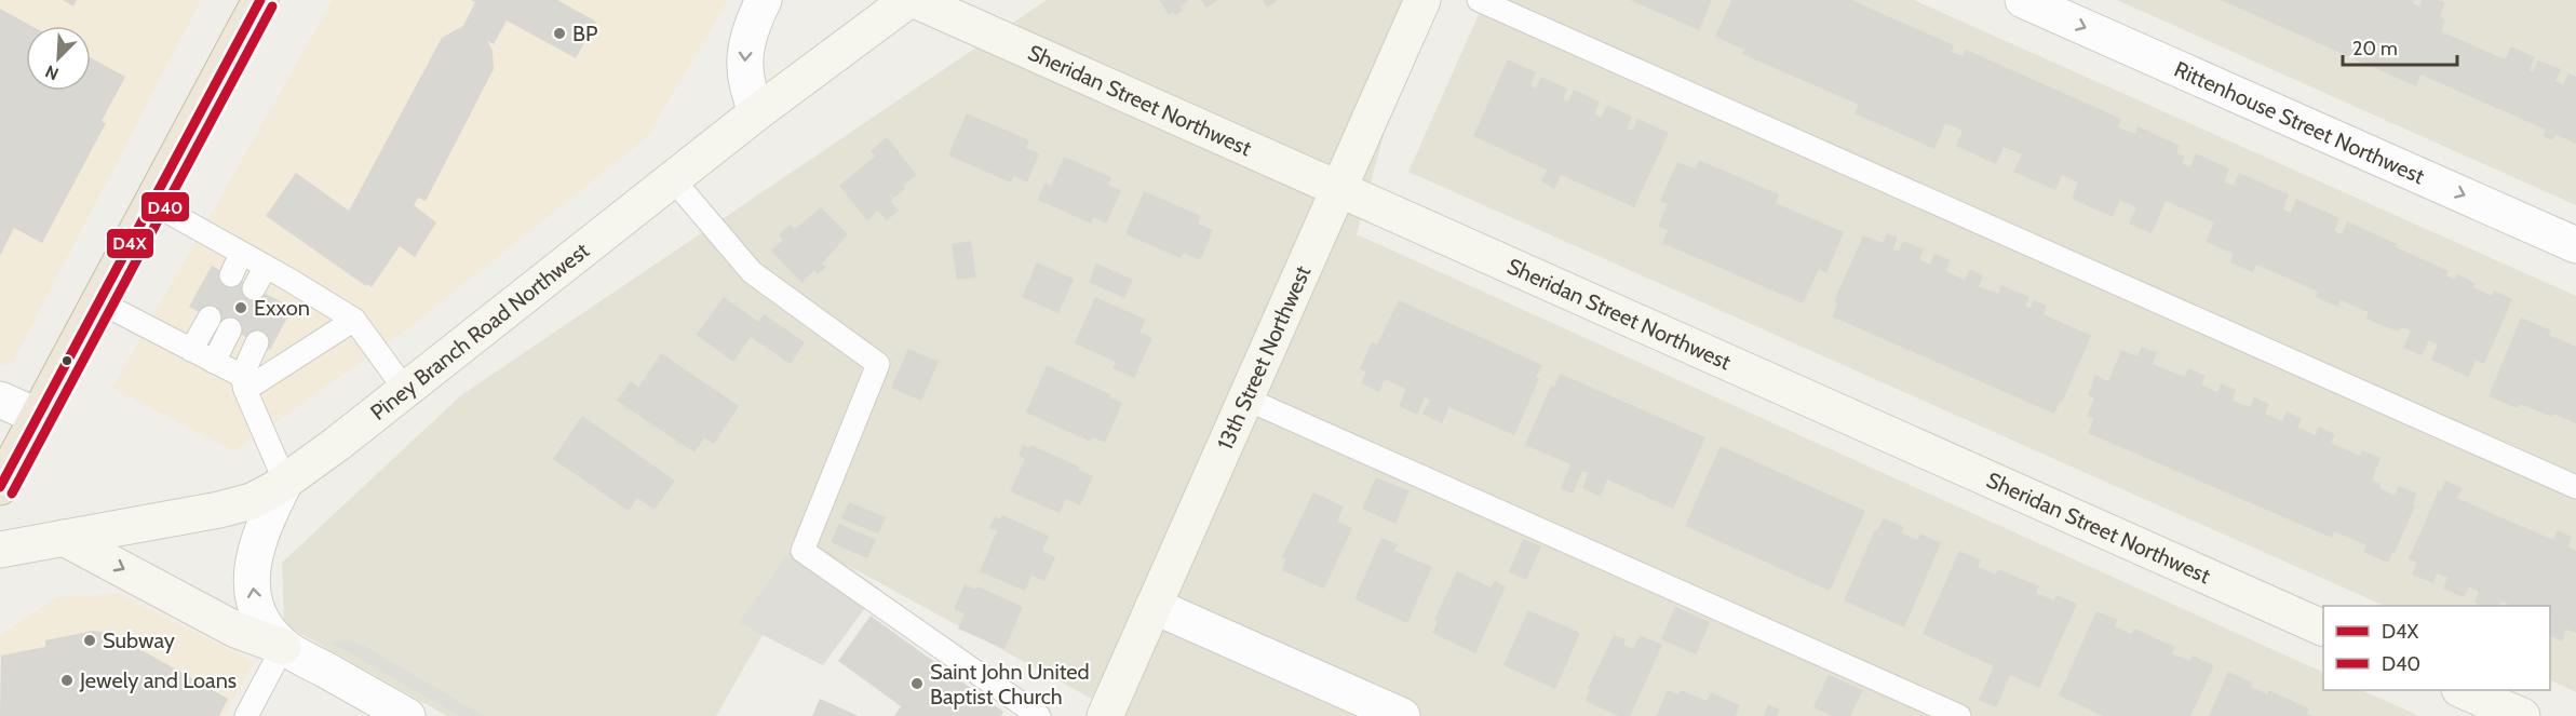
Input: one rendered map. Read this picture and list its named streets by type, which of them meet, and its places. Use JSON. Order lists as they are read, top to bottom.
{
  "streets": {
    "street": [
      "Sheridan Street Northwest",
      "Rittenhouse Street Northwest",
      "Piney Branch Road Northwest",
      "13th Street Northwest"
    ]
  },
  "crossings": [
    ["Sheridan Street Northwest", "13th Street Northwest"]
  ],
  "one_way": ["Rittenhouse Street Northwest"],
  "places": [
    "BP",
    "Exxon",
    "Subway",
    "Jewely and Loans",
    "Saint John United Baptist Church"
  ],
  "lines": ["transit line D4X", "transit line D40"],
  "legend": ["D4X", "D40"],
  "scale_bar": "20 m",
  "north": "bottom left"
}
